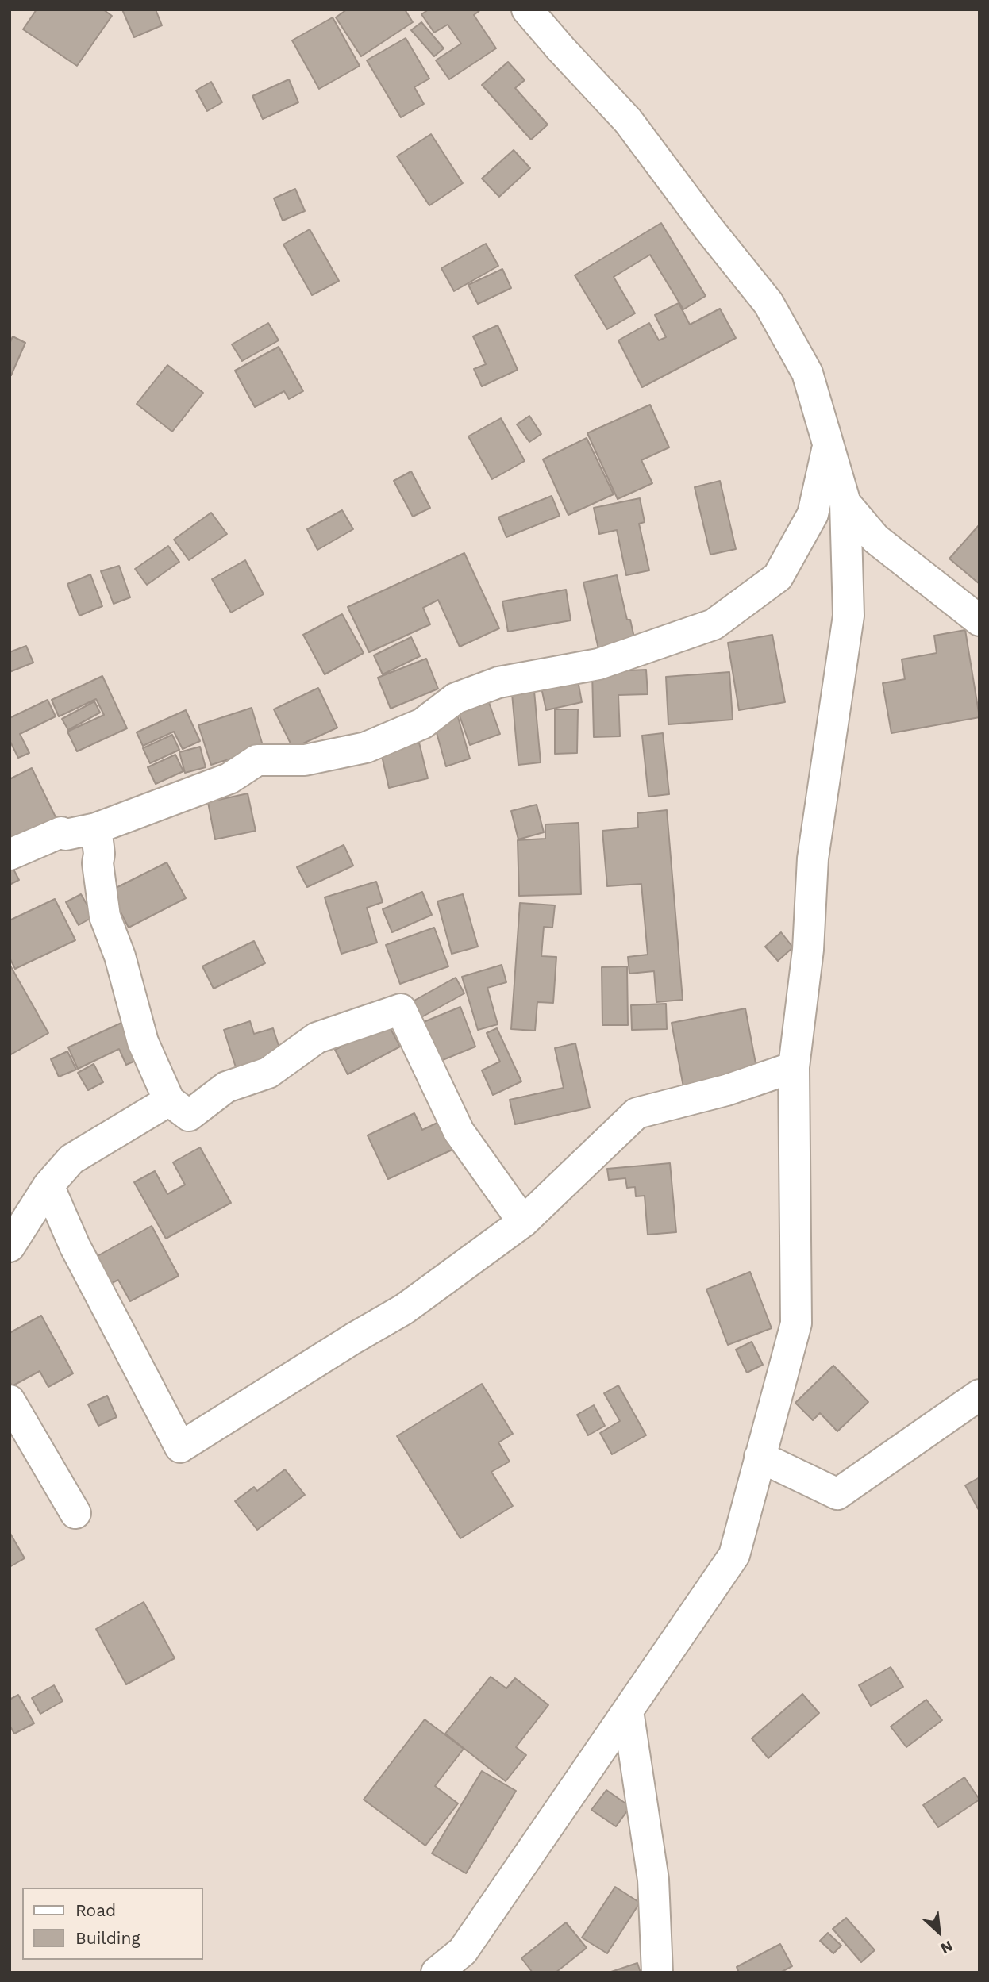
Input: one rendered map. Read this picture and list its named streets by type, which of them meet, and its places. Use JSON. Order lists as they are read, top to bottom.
{
  "legend": ["Road", "Building"],
  "north": "bottom right"
}
